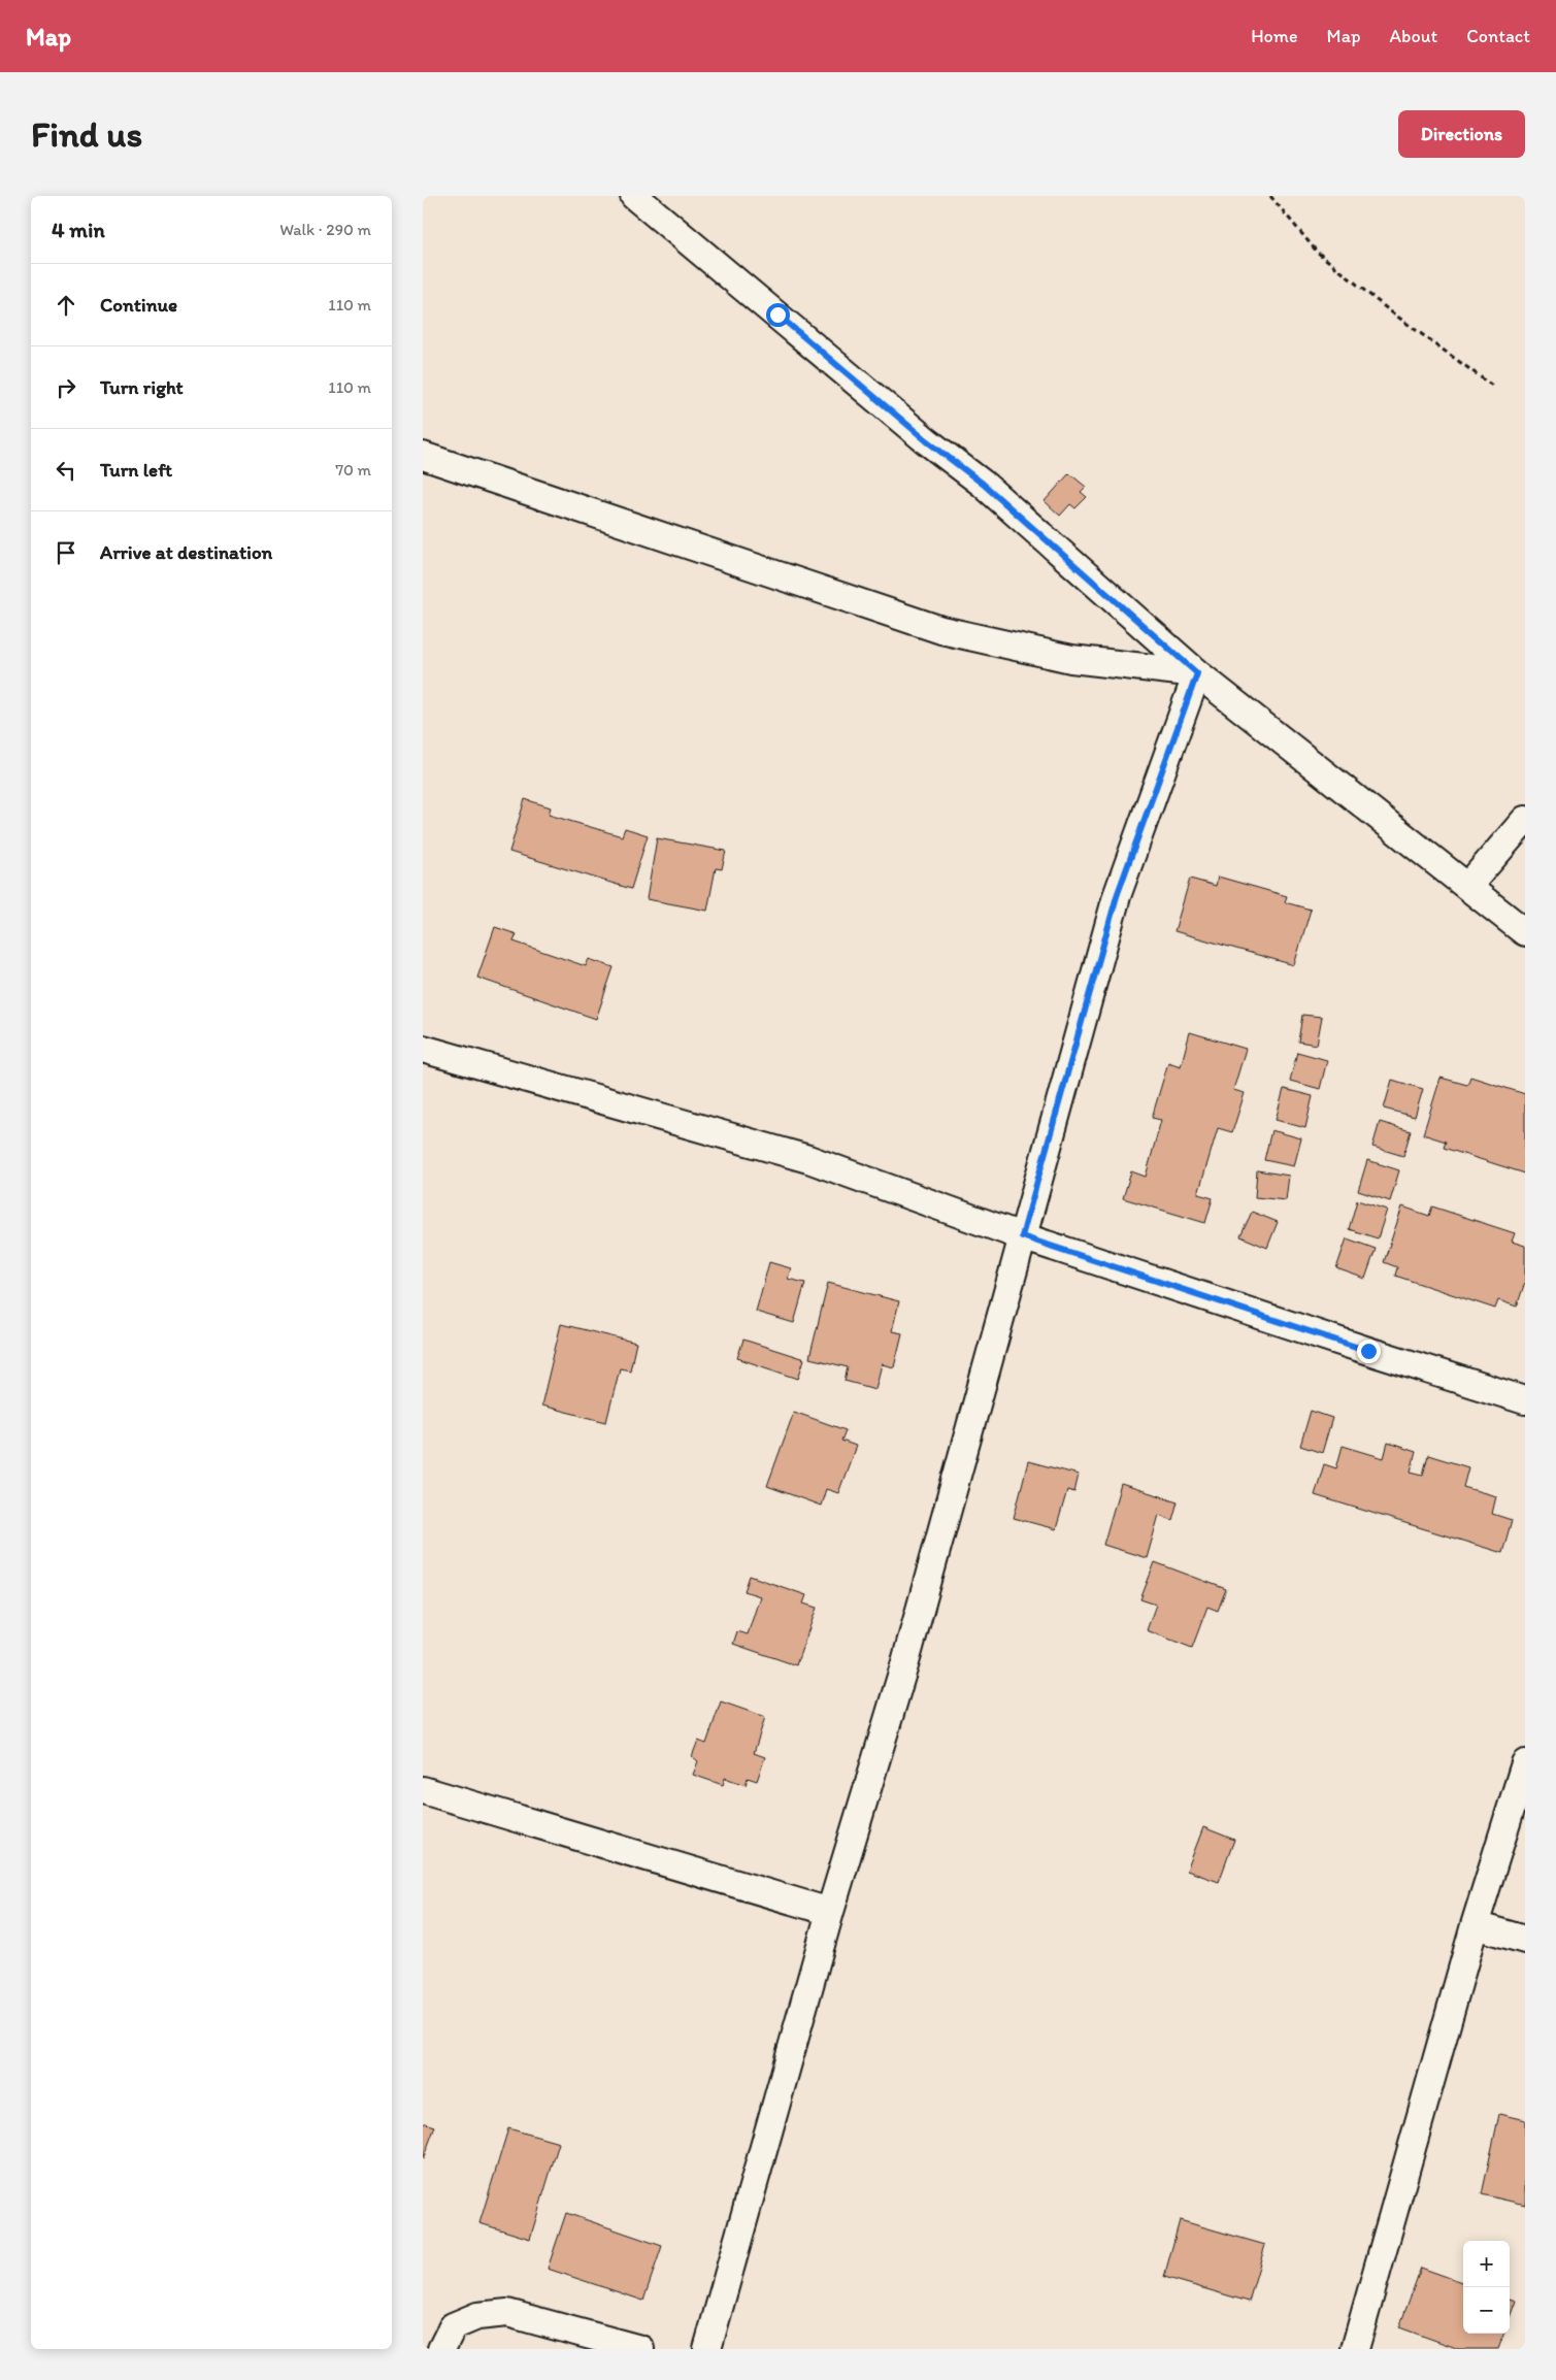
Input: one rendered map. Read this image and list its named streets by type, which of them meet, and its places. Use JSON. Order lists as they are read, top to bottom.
{
  "page": {
    "header": "Map",
    "nav": [
      "Home",
      "Map",
      "About",
      "Contact"
    ],
    "buttons": "Directions",
    "title": "Find us",
    "heading": ["4 min", "Walk · 290 m"],
    "list": [
      ["Continue", "110 m"],
      ["Turn right", "110 m"],
      ["Turn left", "70 m"],
      "Arrive at destination"
    ],
    "map_buttons": ["+", "−"]
  }
}
